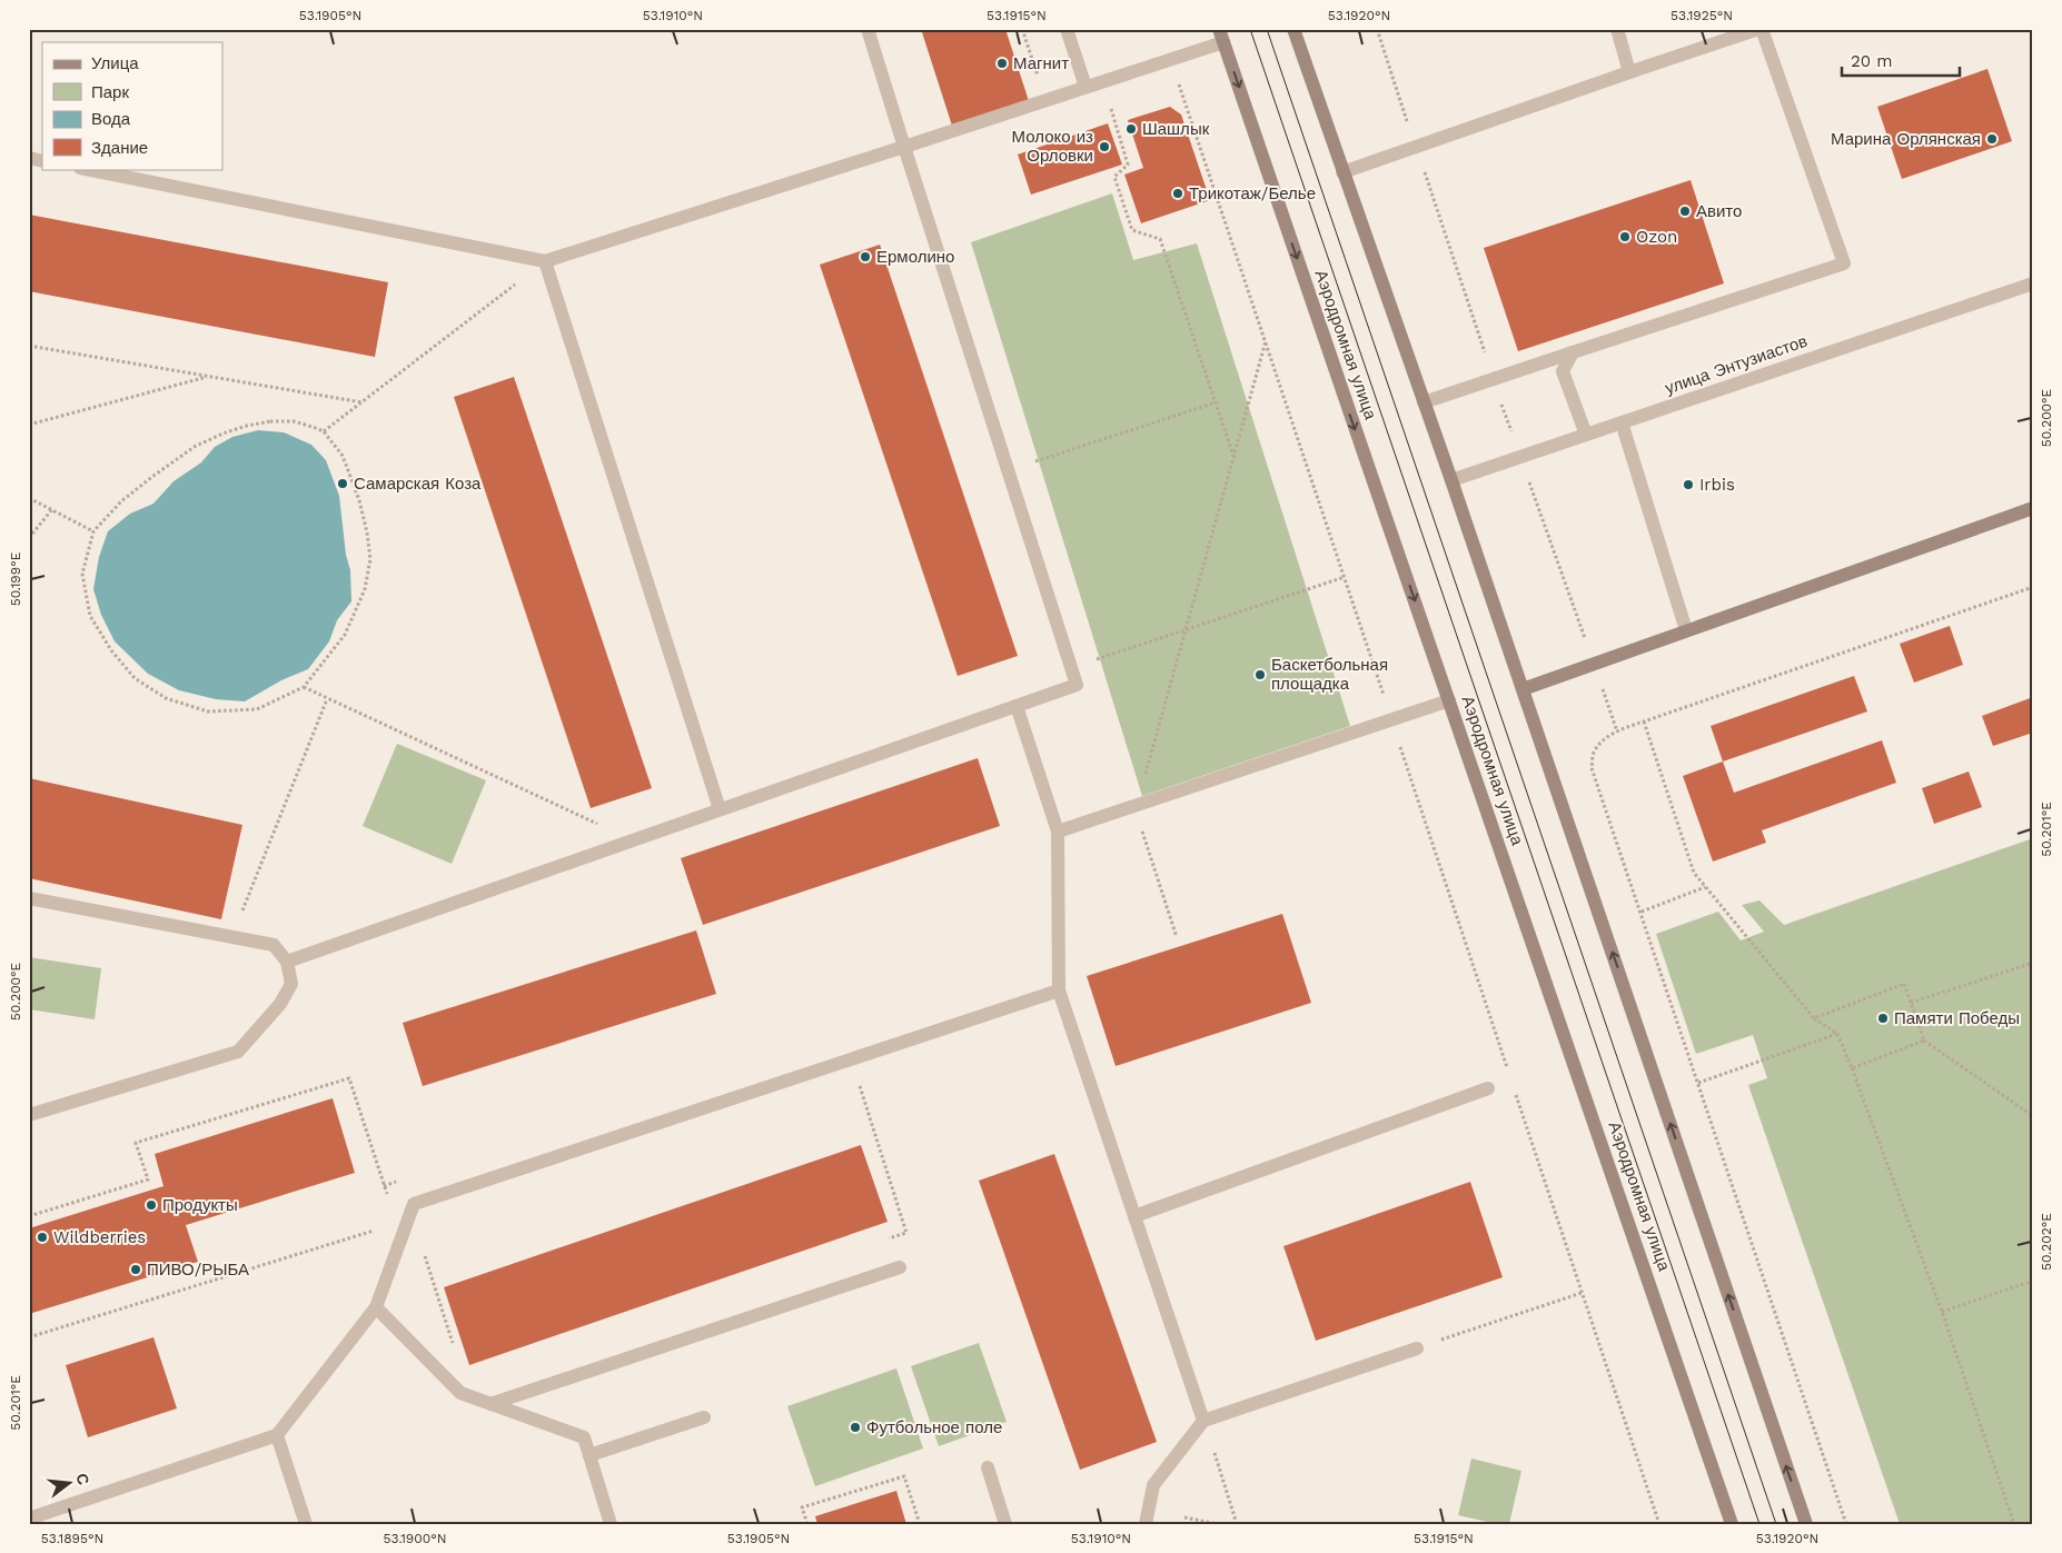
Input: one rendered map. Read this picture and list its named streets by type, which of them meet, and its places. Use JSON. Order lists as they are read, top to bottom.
{
  "streets": {
    "main road": ["Аэродромная улица"],
    "street": ["улица Энтузиастов"]
  },
  "places": [
    "Магнит",
    "Шашлык",
    "Марина Орлянская",
    "Молоко из Орловки",
    "Трикотаж/Белье",
    "Авито",
    "Ozon",
    "Ермолино",
    "Самарская Коза",
    "Irbis",
    "Баскетбольная площадка",
    "Памяти Победы",
    "Продукты",
    "Wildberries",
    "ПИВО/РЫБА",
    "Футбольное поле"
  ],
  "legend": [
    "Улица",
    "Парк",
    "Вода",
    "Здание"
  ],
  "scale_bar": "20 m",
  "north": "right",
  "coordinates": [
    "53.1905°N",
    "53.1910°N",
    "53.1915°N",
    "53.1920°N",
    "53.1925°N",
    "50.200°E",
    "50.199°E",
    "50.201°E",
    "50.202°E",
    "53.1895°N",
    "53.1900°N"
  ]
}
